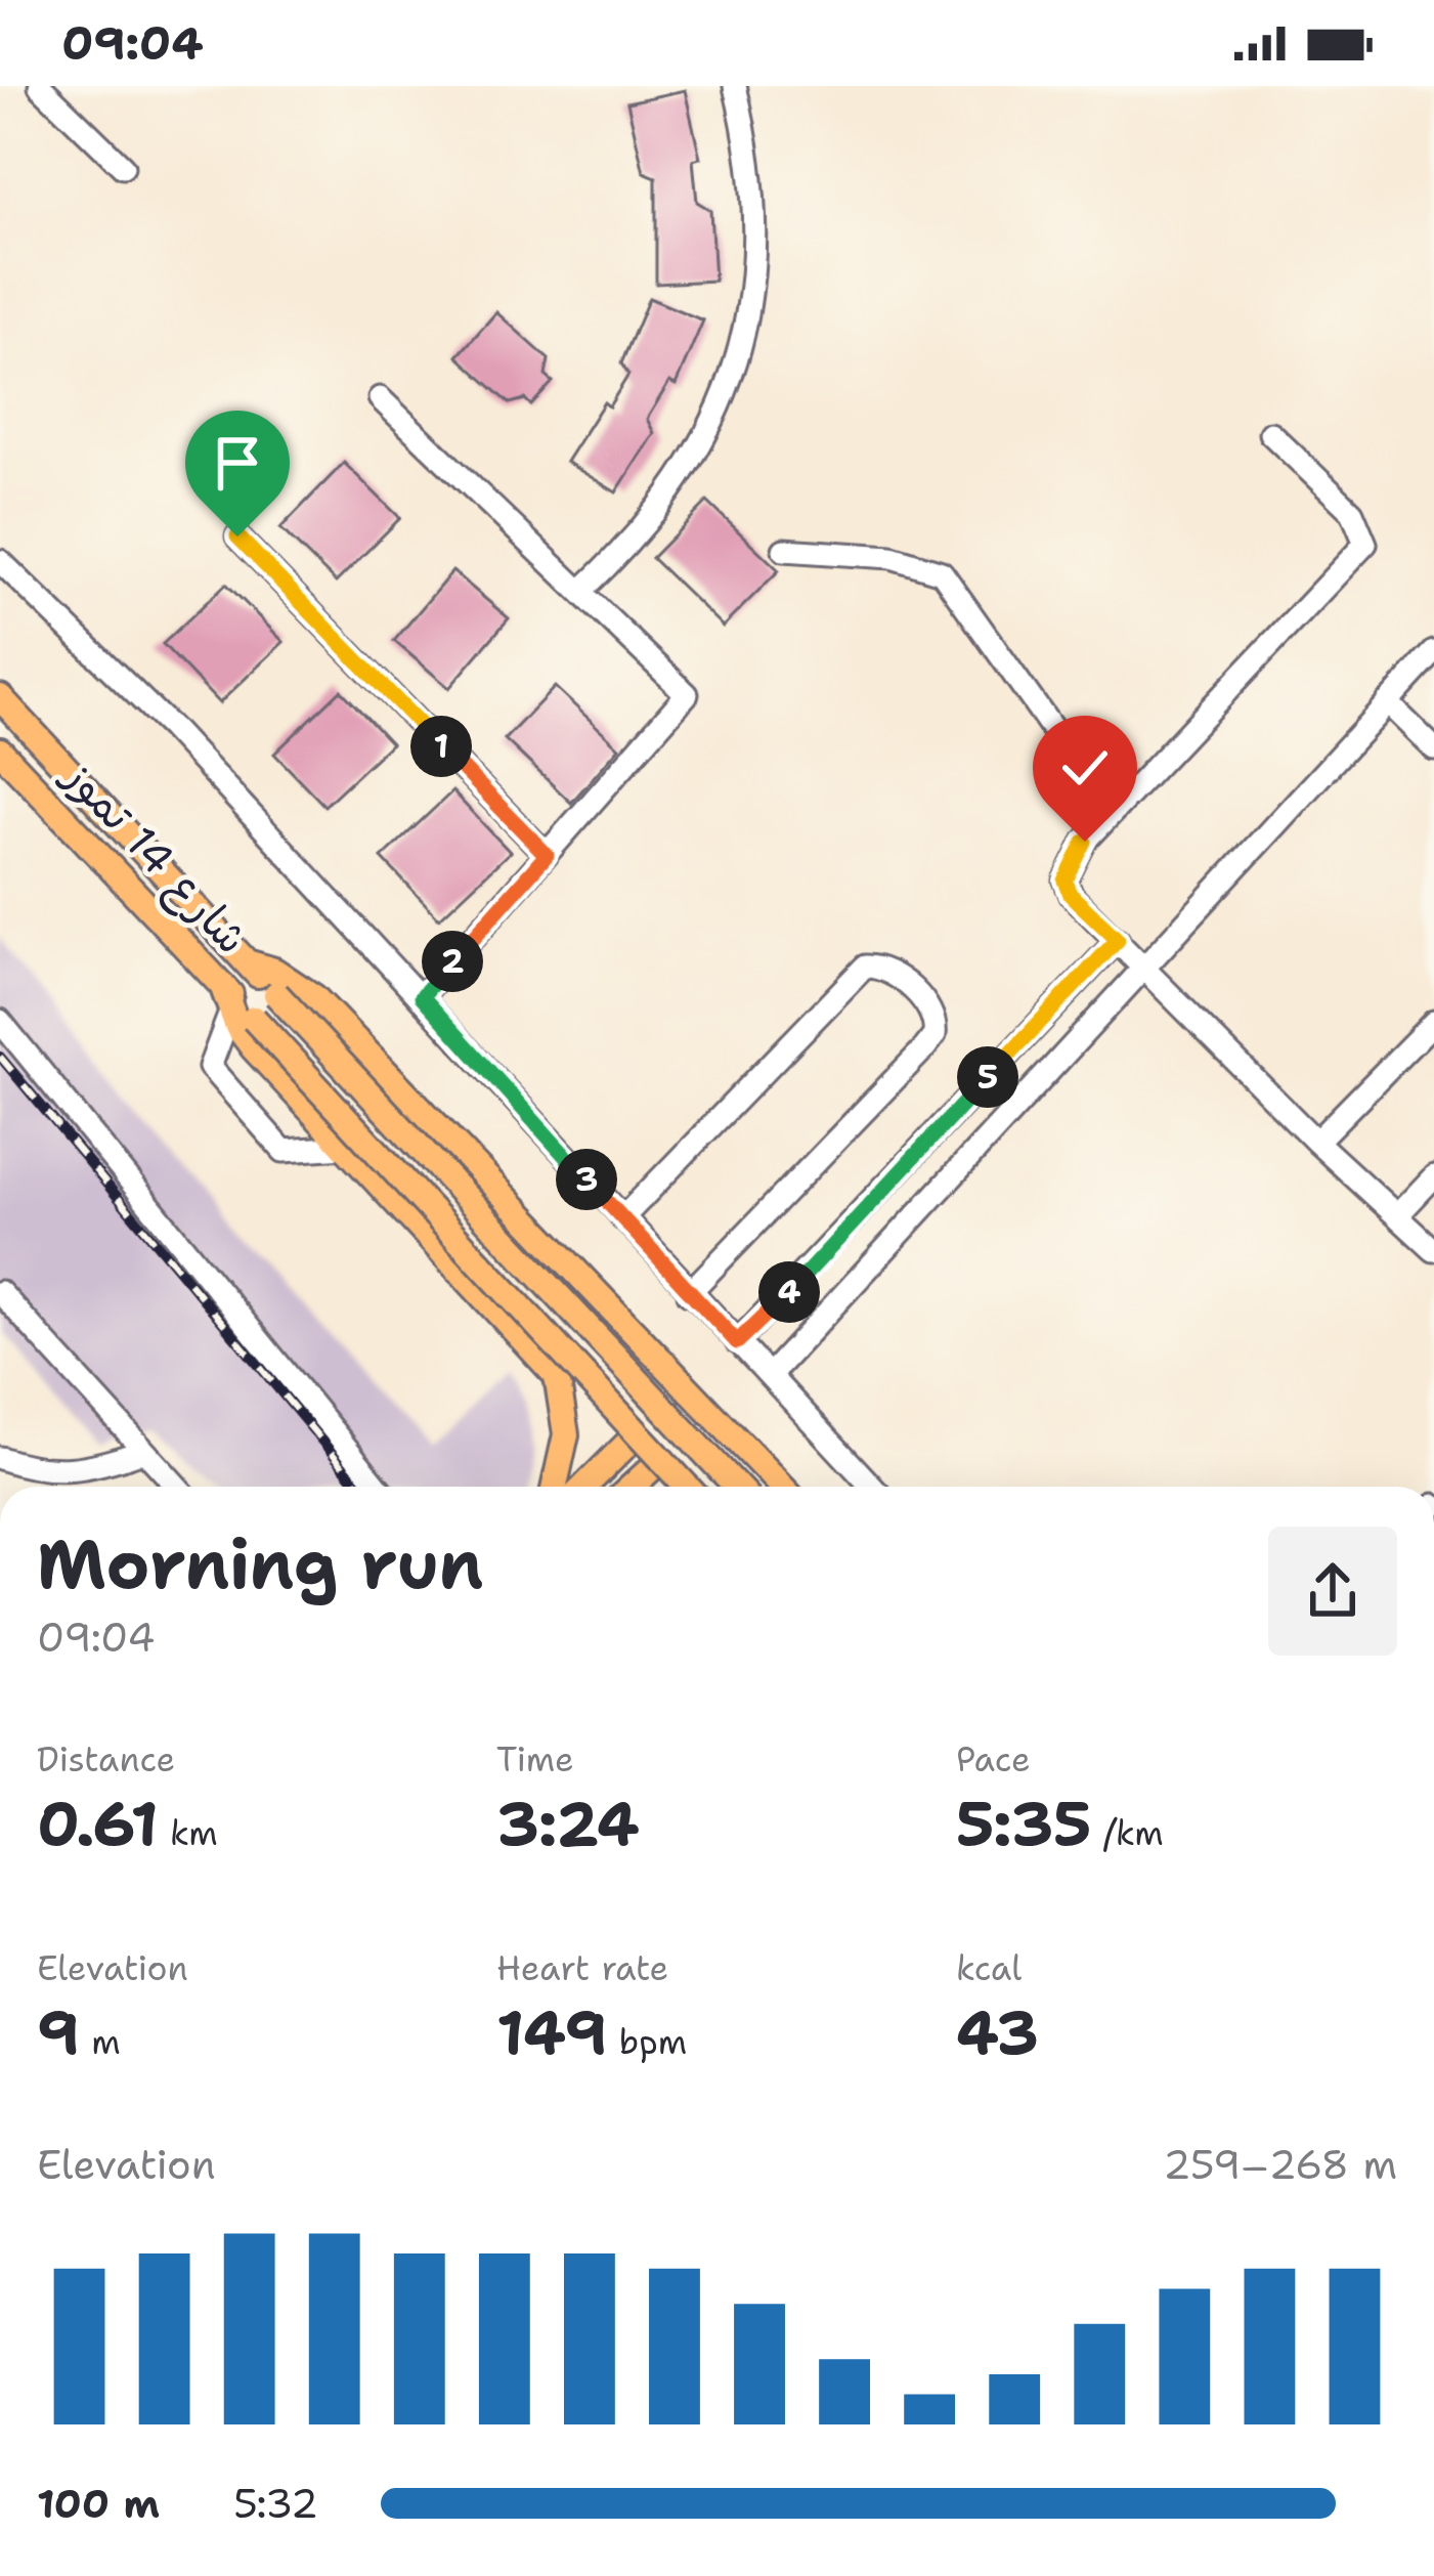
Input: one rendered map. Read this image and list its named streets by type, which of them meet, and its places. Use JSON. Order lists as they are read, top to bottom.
{
  "streets": {
    "main road": ["شارع 14 تموز"]
  },
  "page": {
    "status": "09:04",
    "pins": [
      "1",
      "2",
      "5",
      "3",
      "4"
    ],
    "heading": ["Morning run", "09:04"],
    "stats": [
      ["Distance", "0.61 km"],
      ["Time", "3:24"],
      ["Pace", "5:35 /km"],
      ["Elevation", "9 m"],
      ["Heart rate", "149 bpm"],
      ["kcal", "43"]
    ],
    "chart": ["Elevation", "259–268 m"],
    "list": [
      {
        "name": "100 m",
        "note": "5:32"
      }
    ]
  }
}
